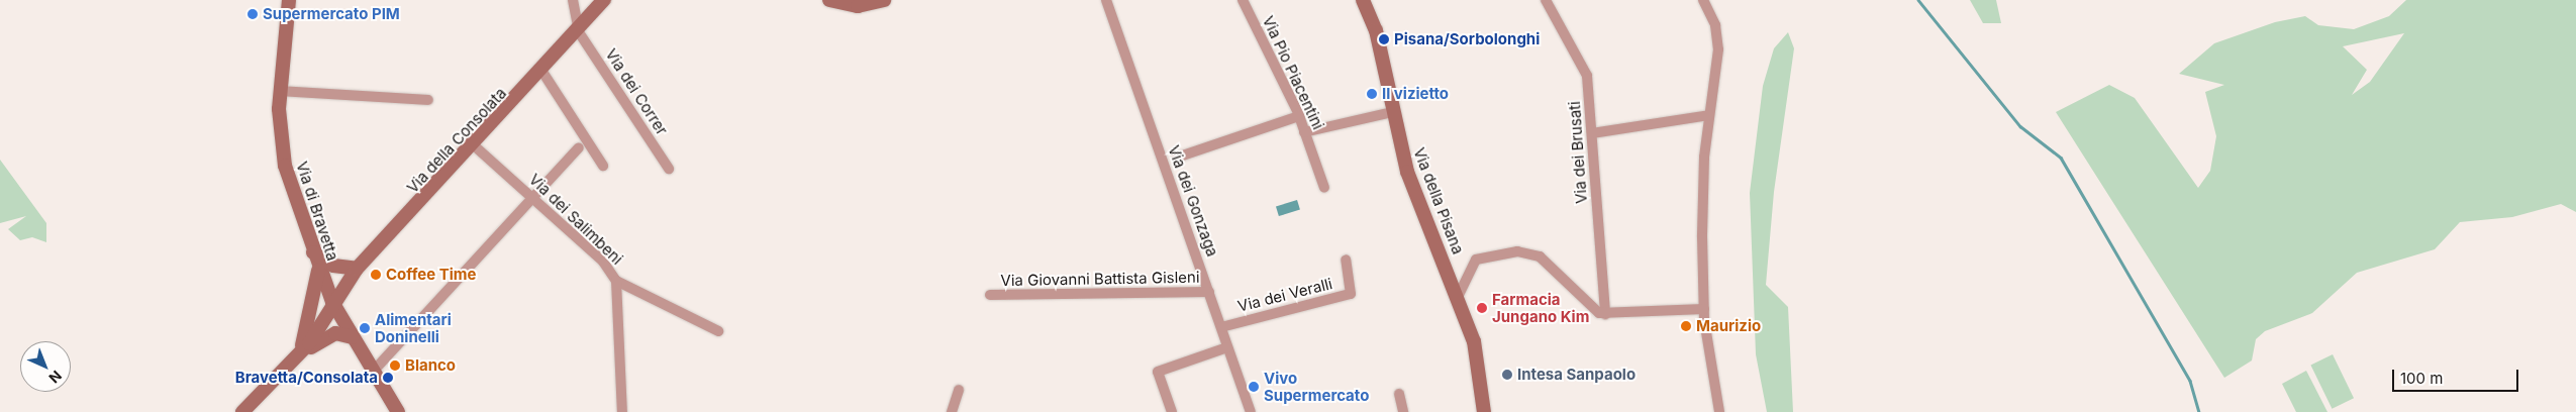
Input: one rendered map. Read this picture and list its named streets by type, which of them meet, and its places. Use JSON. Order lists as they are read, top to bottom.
{
  "streets": {
    "main road": ["Via della Consolata", "Via della Pisana", "Via di Bravetta"],
    "street": [
      "Via Pio Piacentini",
      "Via dei Correr",
      "Via dei Brusati",
      "Via dei Gonzaga",
      "Via dei Salimbeni",
      "Via Giovanni Battista Gisleni",
      "Via dei Veralli"
    ]
  },
  "crossings": [
    ["Via dei Correr", "Via della Consolata"],
    ["Via della Consolata", "Via di Bravetta"],
    ["Via della Consolata", "Via dei Salimbeni"],
    ["Via dei Gonzaga", "Via Giovanni Battista Gisleni"],
    ["Via dei Gonzaga", "Via dei Veralli"]
  ],
  "places": [
    "Supermercato PIM",
    "Pisana/Sorbolonghi",
    "Il vizietto",
    "Coffee Time",
    "Farmacia Jungano Kim",
    "Maurizio",
    "Alimentari Doninelli",
    "Blanco",
    "Intesa Sanpaolo",
    "Bravetta/Consolata",
    "Vivo Supermercato"
  ],
  "scale_bar": "100 m",
  "north": "bottom right"
}
